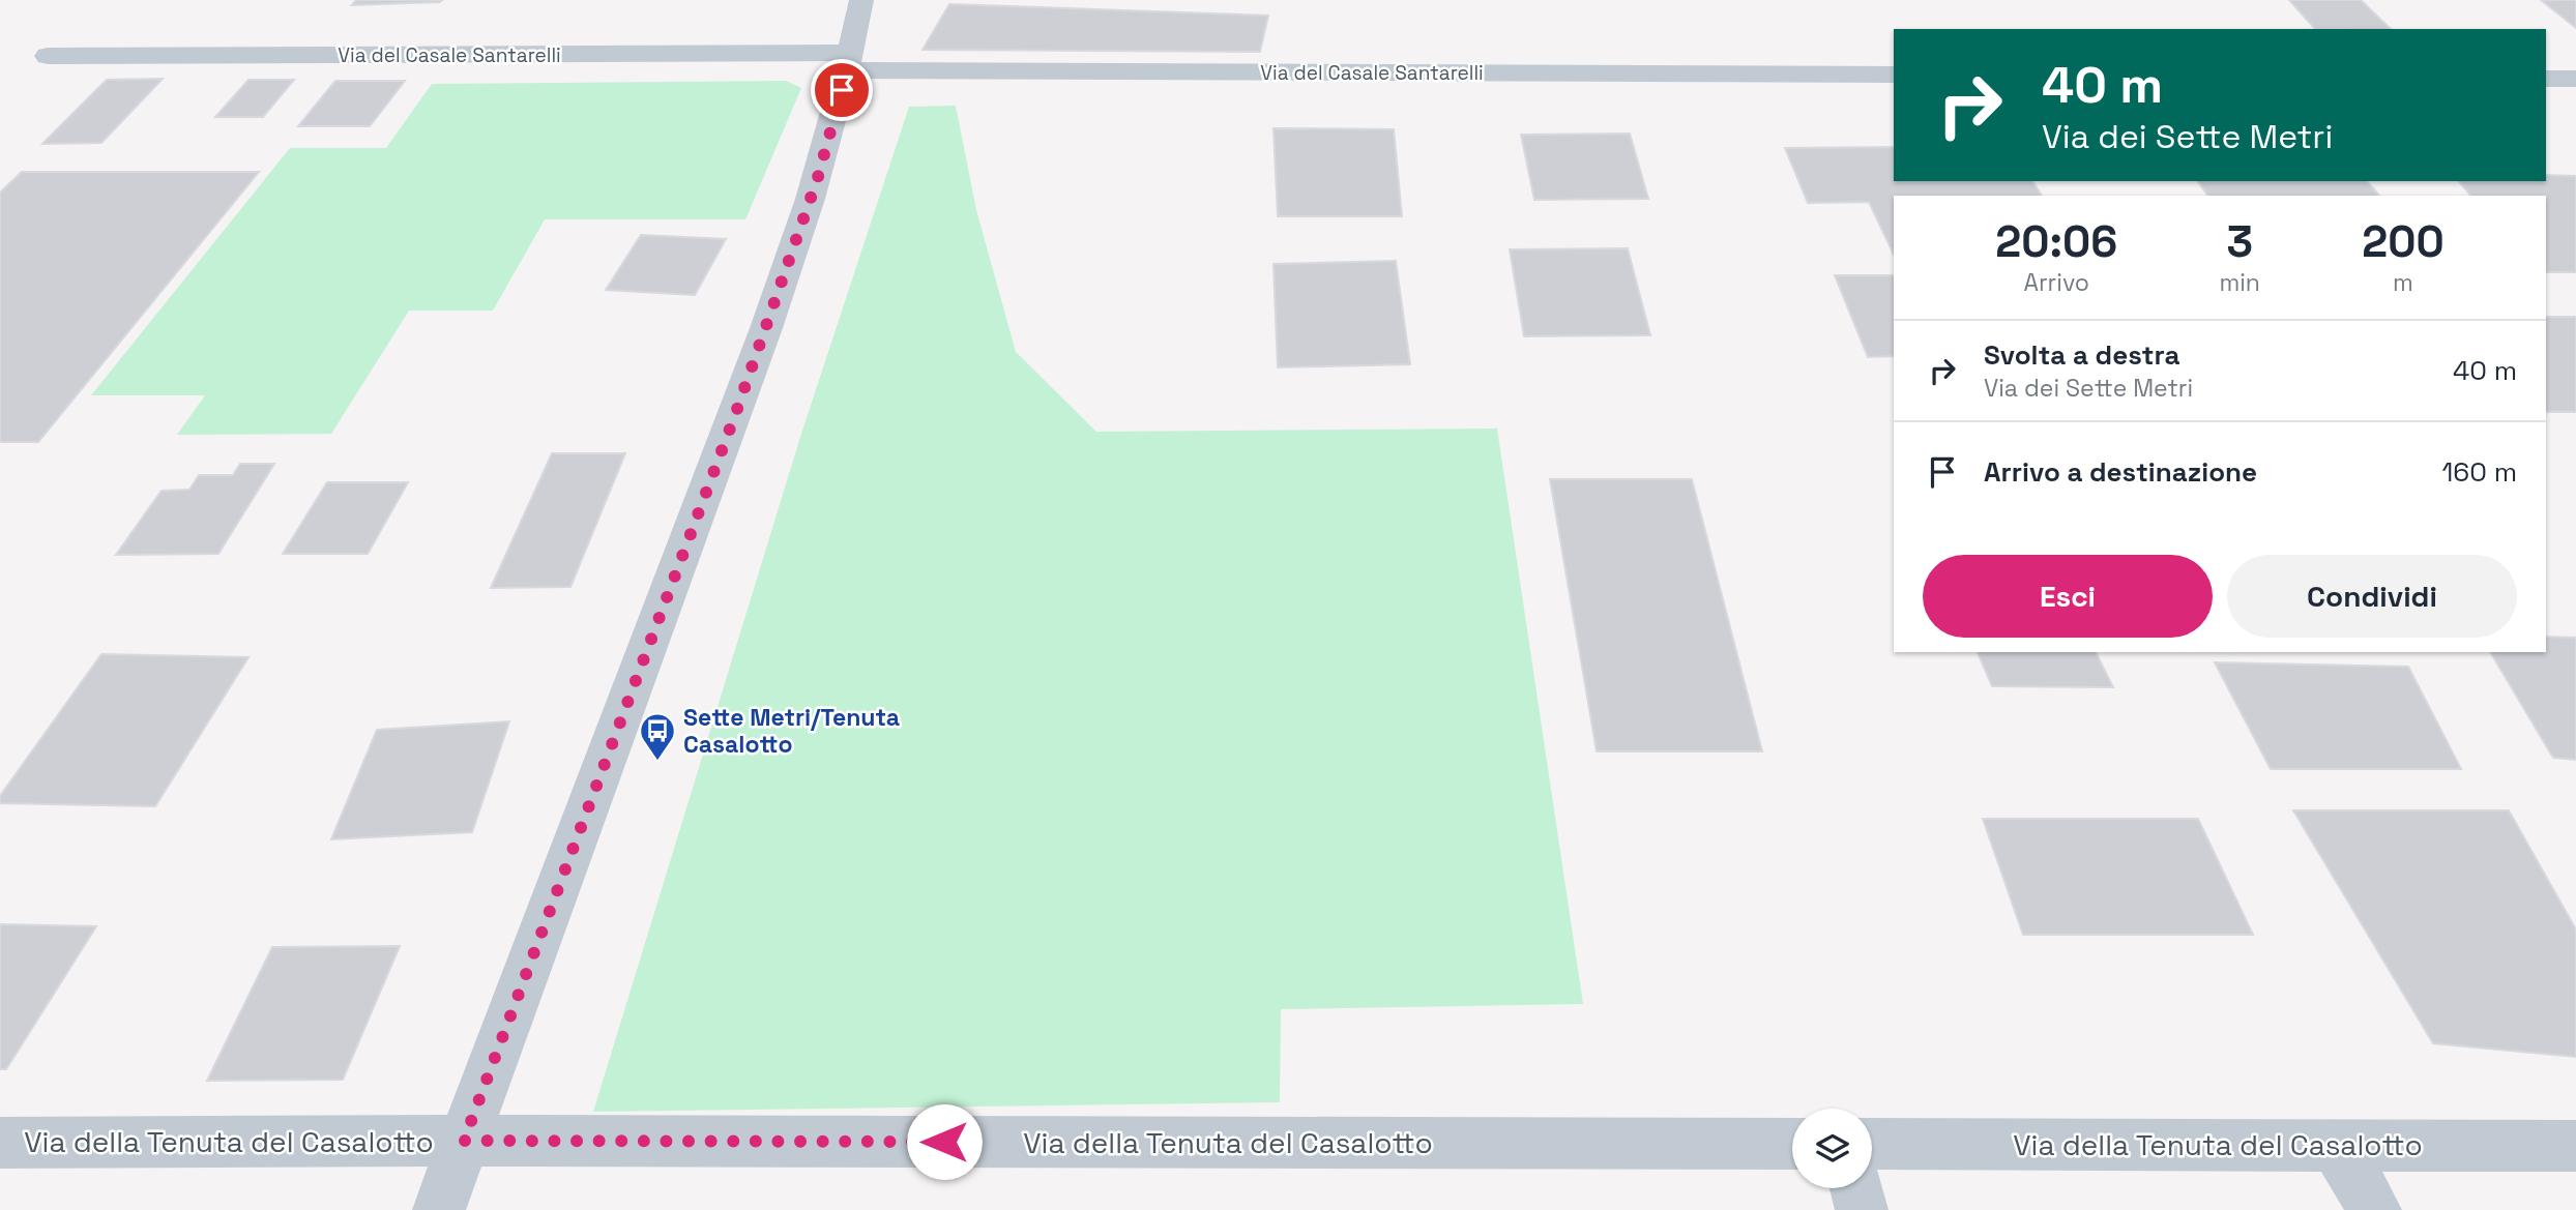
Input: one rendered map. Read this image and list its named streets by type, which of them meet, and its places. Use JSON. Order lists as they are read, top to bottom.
{
  "streets": {
    "street": ["Via del Casale Santarelli", "Via della Tenuta del Casalotto"]
  },
  "places": {
    "bus stop": ["Sette Metri/Tenuta Casalotto"]
  },
  "page": {
    "turn": ["40 m", "Via dei Sette Metri"],
    "eta": [
      "20:06",
      "Arrivo",
      "3",
      "min",
      "200",
      "m"
    ],
    "list": [
      {
        "name": "Svolta a destra",
        "note": "Via dei Sette Metri",
        "value": "40 m"
      },
      {
        "name": "Arrivo a destinazione",
        "value": "160 m"
      }
    ],
    "buttons": ["Esci", "Condividi"]
  }
}
